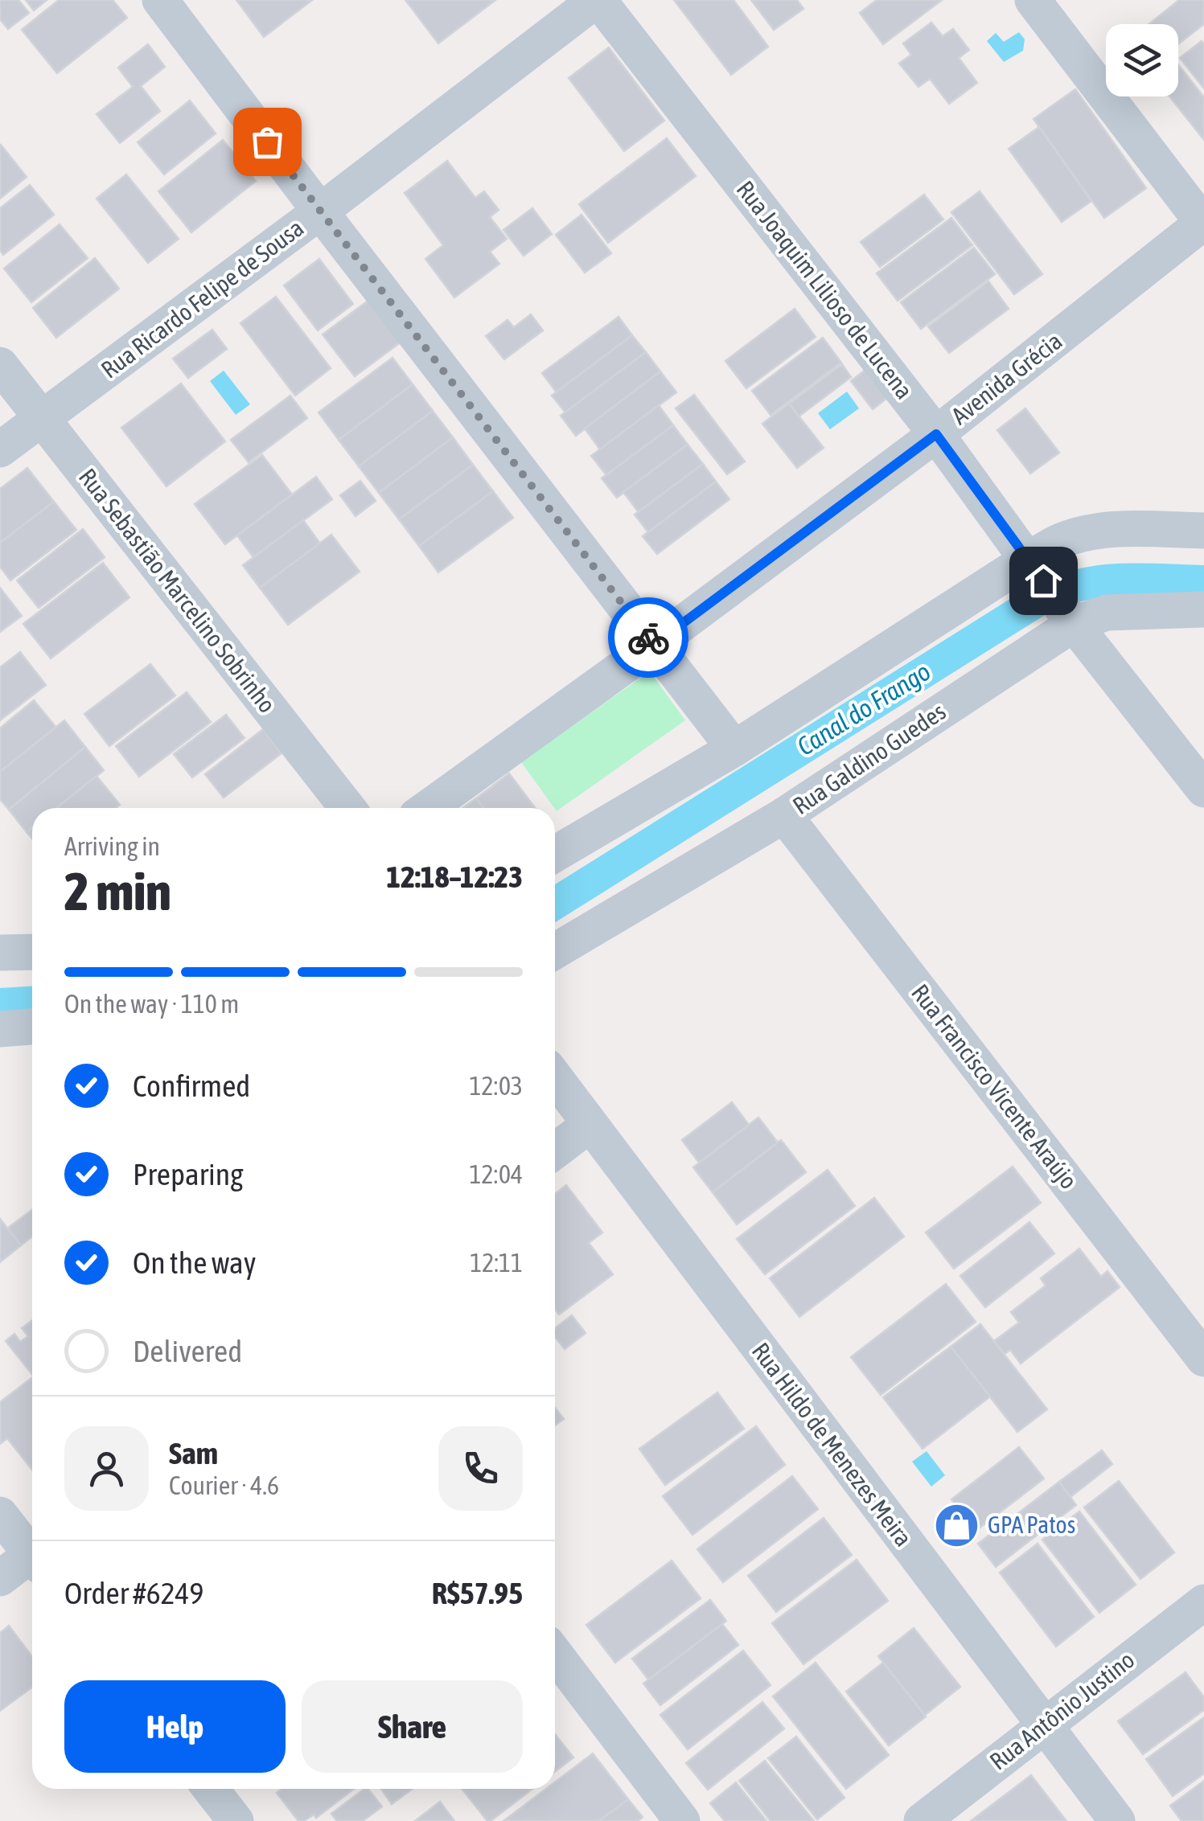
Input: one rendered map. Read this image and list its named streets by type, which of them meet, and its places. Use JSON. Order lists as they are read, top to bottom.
{
  "streets": {
    "street": [
      "Rua Joaquim Lilioso de Lucena",
      "Rua Ricardo Felipe de Sousa",
      "Avenida Grécia",
      "Rua Sebastião Marcelino Sobrinho",
      "Rua Galdino Guedes",
      "Rua Francisco Vicente Araújo",
      "Rua Hildo de Menezes Meira",
      "Rua Antônio Justino"
    ]
  },
  "crossings": [
    ["Rua Joaquim Lilioso de Lucena", "Rua Ricardo Felipe de Sousa"],
    ["Rua Joaquim Lilioso de Lucena", "Avenida Grécia"],
    ["Rua Joaquim Lilioso de Lucena", "Rua Galdino Guedes"],
    ["Rua Ricardo Felipe de Sousa", "Rua Sebastião Marcelino Sobrinho"],
    ["Rua Galdino Guedes", "Rua Francisco Vicente Araújo"],
    ["Rua Hildo de Menezes Meira", "Rua Antônio Justino"]
  ],
  "water": ["Canal do Frango"],
  "places": {
    "shop": ["GPA Patos"]
  },
  "page": {
    "heading": ["2 min", "Arriving in", "12:18–12:23"],
    "panel": [
      "Sam",
      "Courier · 4.6",
      "Order #6249",
      "R$57.95"
    ],
    "bar": "On the way · 110 m",
    "list": [
      ["Confirmed", "12:03"],
      ["Preparing", "12:04"],
      ["On the way", "12:11"],
      "Delivered"
    ],
    "buttons": ["Help", "Share"]
  }
}
